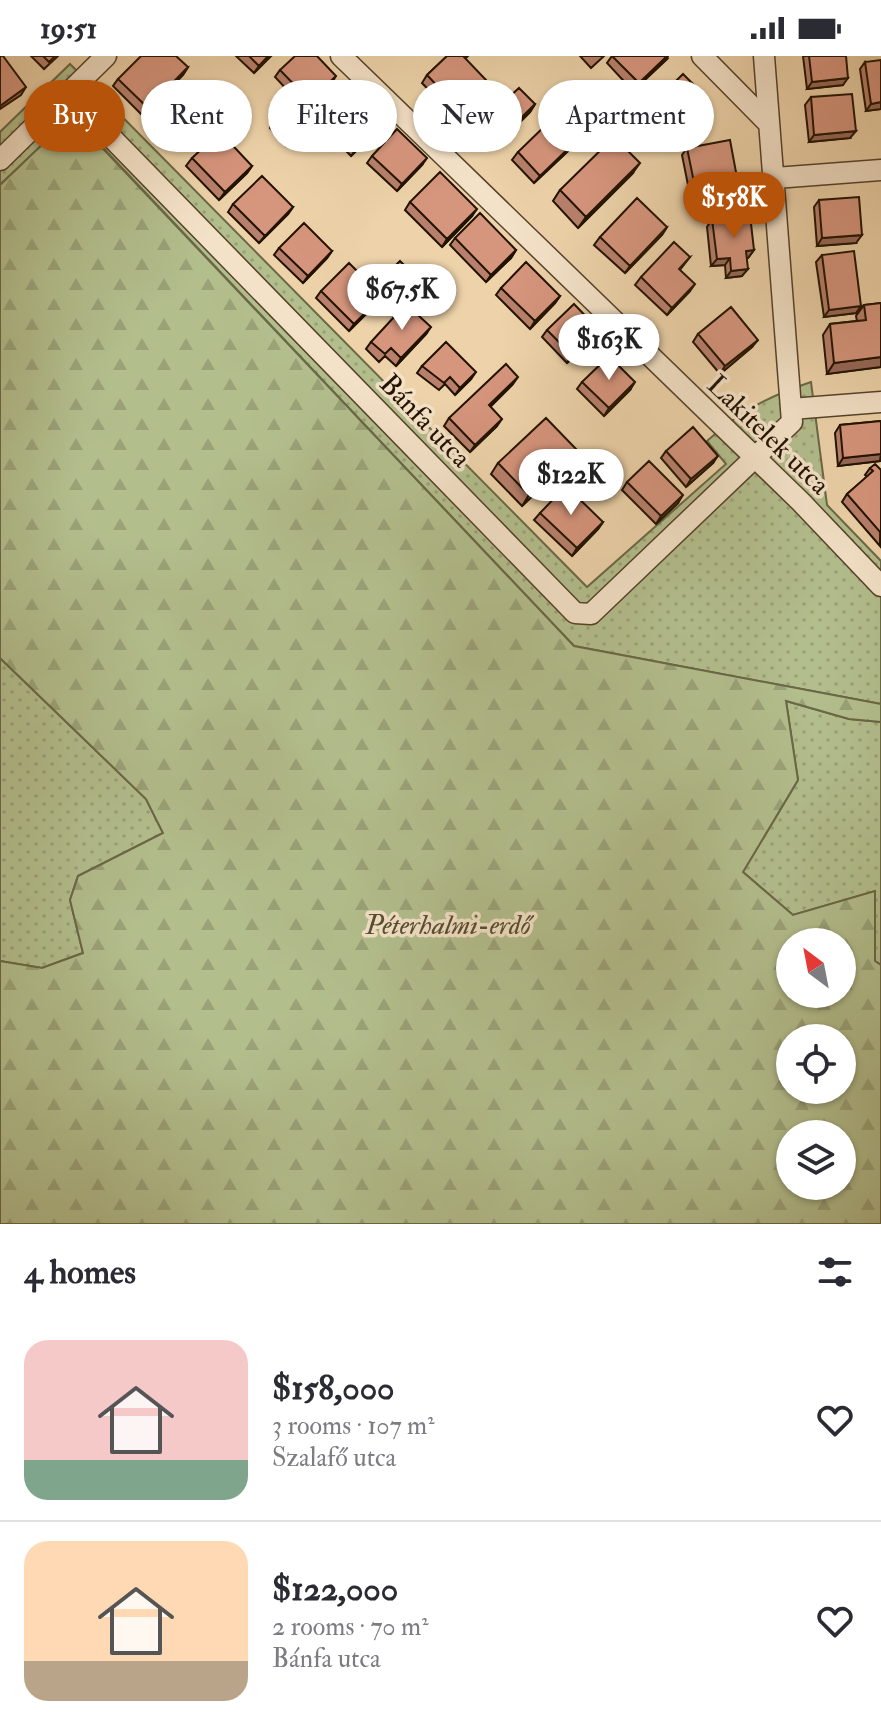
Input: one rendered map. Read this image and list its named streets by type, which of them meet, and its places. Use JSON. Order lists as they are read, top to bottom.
{
  "streets": {
    "street": ["Bánfa utca", "Lakitelek utca"]
  },
  "crossings": [
    ["Bánfa utca", "Lakitelek utca"]
  ],
  "parks": ["Péterhalmi-erdő"],
  "north": "top left",
  "page": {
    "status": "19:51",
    "chip": [
      "Buy",
      "Rent",
      "Filters",
      "New",
      "Apartment"
    ],
    "price": [
      "$158K",
      "$67.5K",
      "$163K",
      "$122K"
    ],
    "heading": "4 homes",
    "list": [
      {
        "name": "$158,000",
        "note": "3 rooms · 107 m² · Szalafő utca"
      },
      {
        "name": "$122,000",
        "note": "2 rooms · 70 m² · Bánfa utca"
      }
    ]
  }
}
